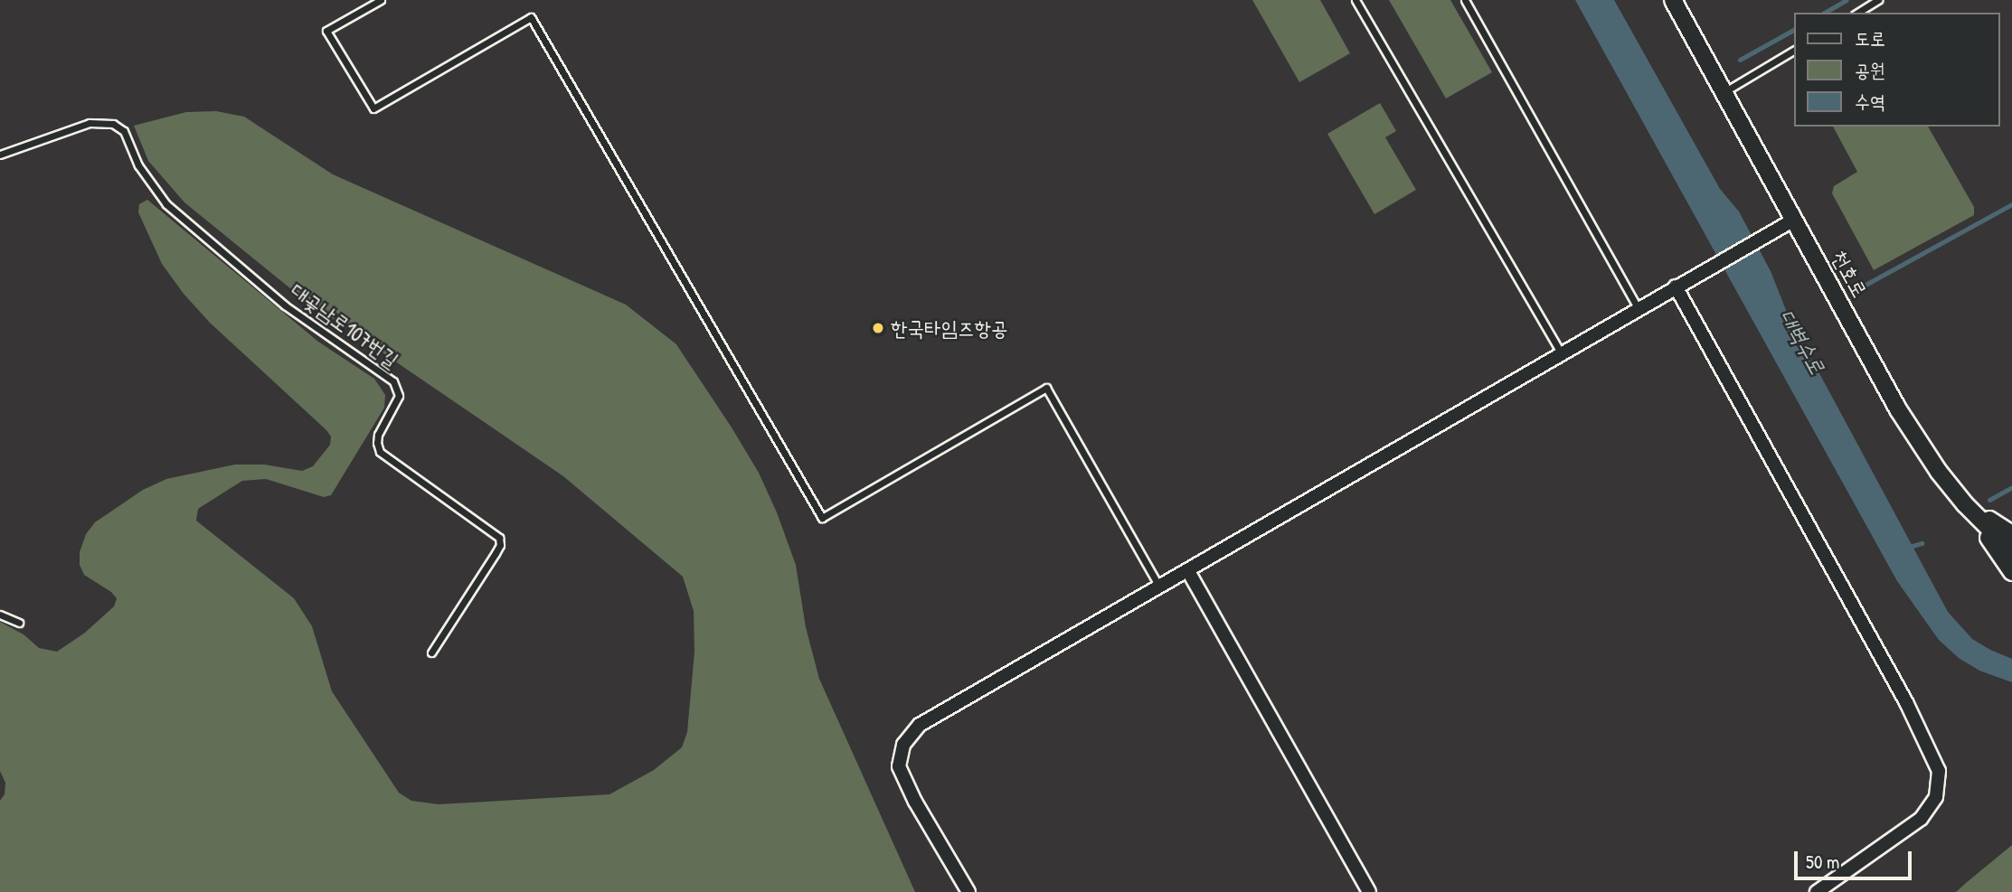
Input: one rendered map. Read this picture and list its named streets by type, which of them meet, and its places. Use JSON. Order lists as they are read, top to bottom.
{
  "streets": {
    "street": ["천호로"],
    "lane": ["대곶남로107번길"]
  },
  "water": ["대벽수로"],
  "places": ["한국타임즈항공"],
  "legend": ["도로", "공원", "수역"],
  "scale_bar": "50 m"
}
